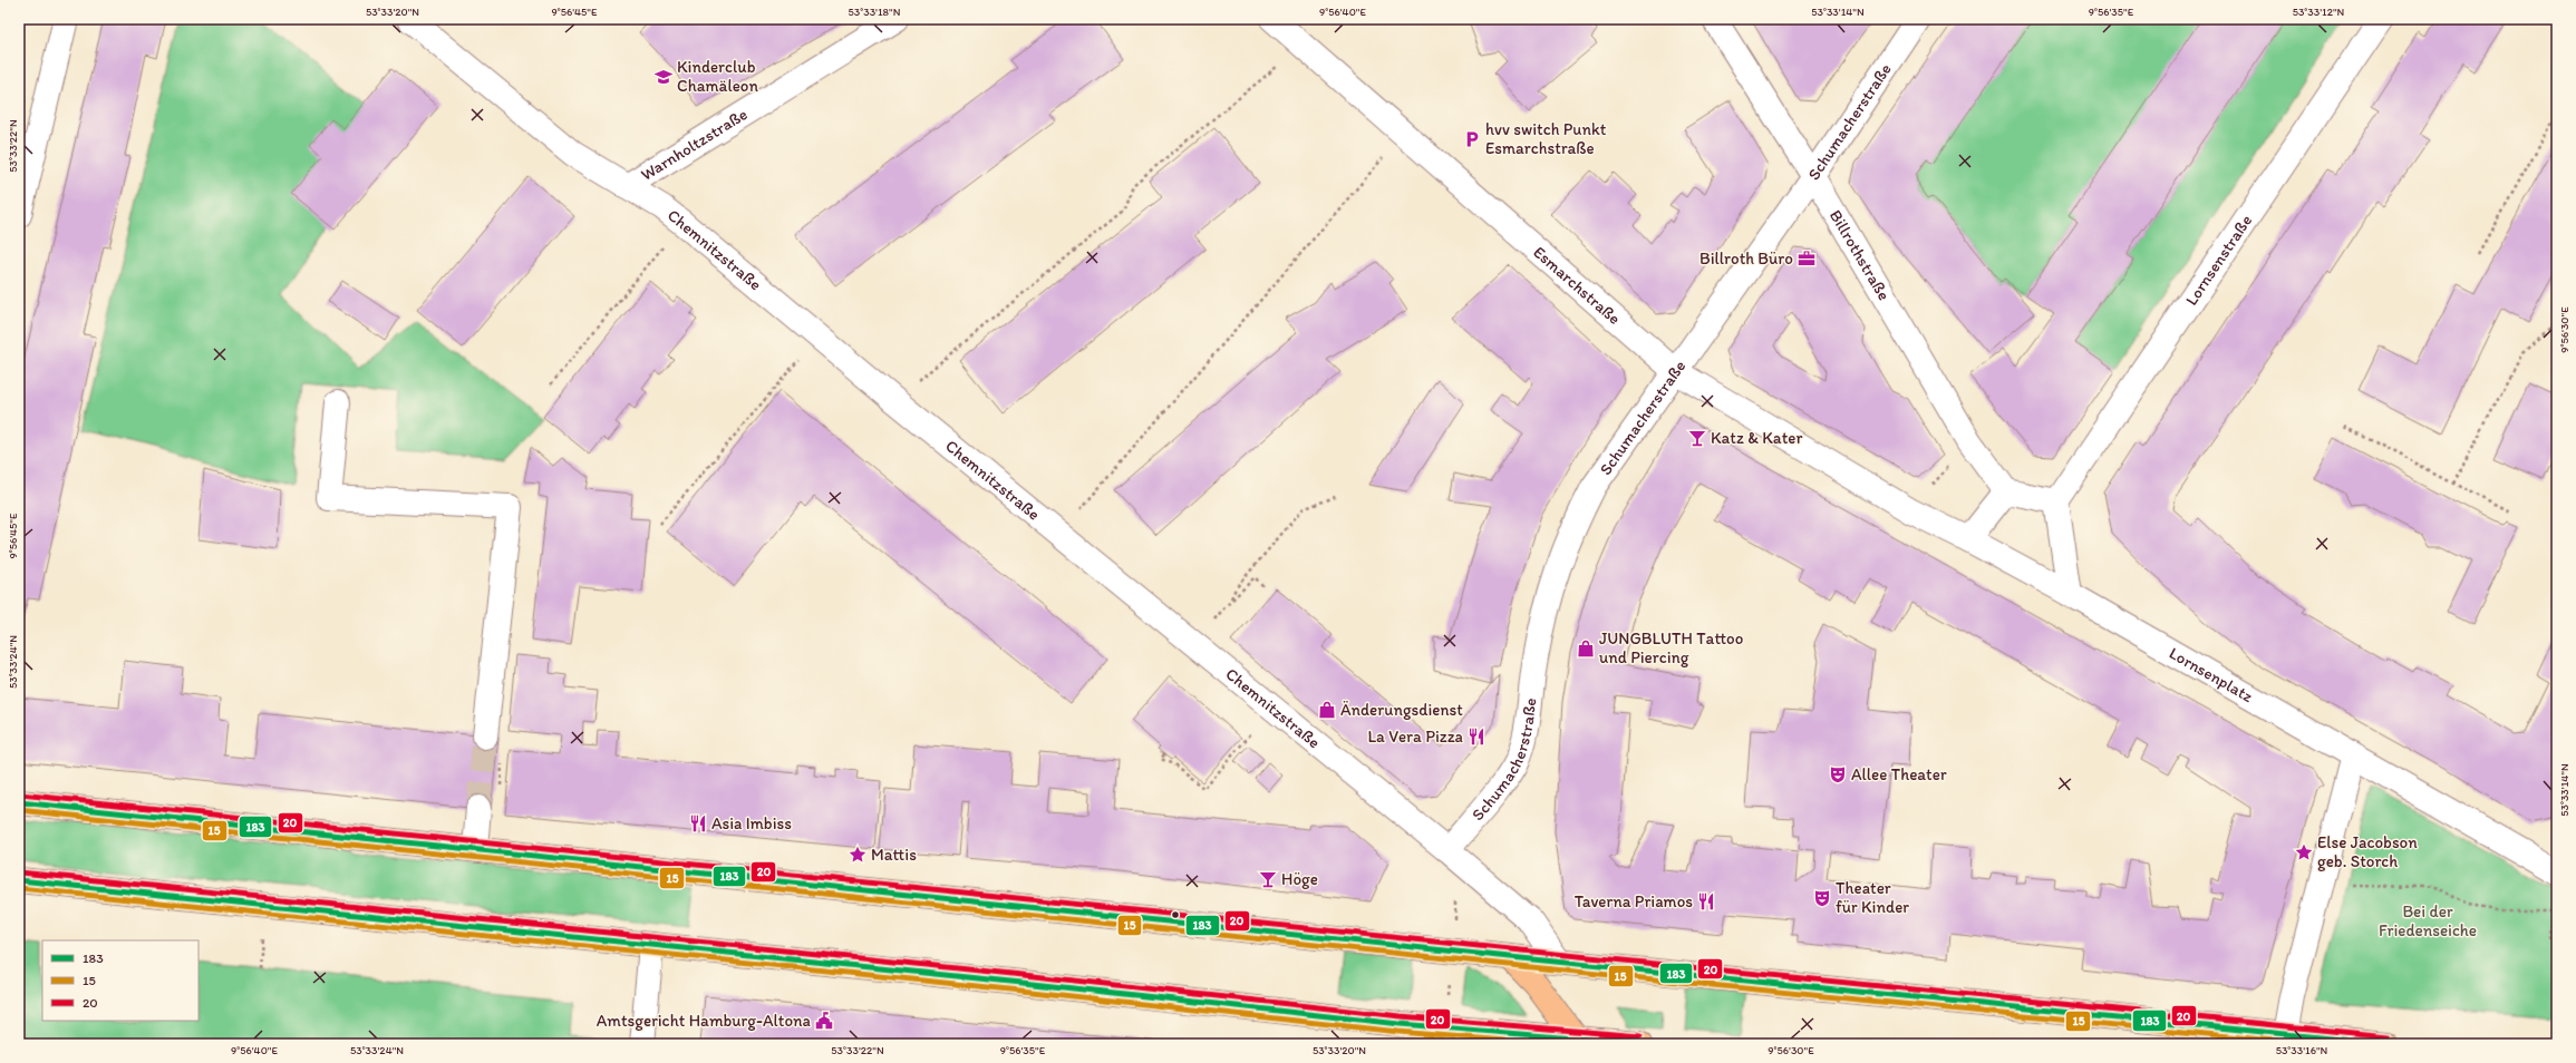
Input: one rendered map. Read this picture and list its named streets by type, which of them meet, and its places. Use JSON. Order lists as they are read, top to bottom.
{
  "streets": {
    "street": [
      "Schumacherstraße",
      "Warnholtzstraße",
      "Chemnitzstraße",
      "Billrothstraße",
      "Lornsenstraße",
      "Esmarchstraße",
      "Lornsenplatz"
    ]
  },
  "crossings": [
    ["Schumacherstraße", "Chemnitzstraße"],
    ["Schumacherstraße", "Billrothstraße"],
    ["Schumacherstraße", "Esmarchstraße"],
    ["Warnholtzstraße", "Chemnitzstraße"],
    ["Esmarchstraße", "Lornsenplatz"]
  ],
  "parks": ["Bei der Friedenseiche"],
  "places": {
    "school or university": ["Kinderclub Chamäleon"],
    "parking": ["hvv switch Punkt Esmarchstraße"],
    "office": ["Billroth Büro"],
    "bar": ["Katz & Kater", "Höge"],
    "shop": ["JUNGBLUTH Tattoo und Piercing", "Änderungsdienst"],
    "restaurant": ["La Vera Pizza", "Asia Imbiss", "Taverna Priamos"],
    "theatre": ["Allee Theater", "Theater für Kinder"],
    "place": ["Else Jacobson geb. Storch", "Mattis"],
    "public building": ["Amtsgericht Hamburg-Altona"]
  },
  "lines": ["transit line 20", "transit line 183", "transit line 15"],
  "legend": ["183", "15", "20"],
  "coordinates": [
    "53°33'20\"N",
    "9°56'45\"E",
    "53°33'18\"N",
    "9°56'40\"E",
    "53°33'14\"N",
    "9°56'35\"E",
    "53°33'12\"N",
    "53°33'22\"N",
    "9°56'30\"E",
    "53°33'24\"N",
    "53°33'16\"N"
  ]
}
